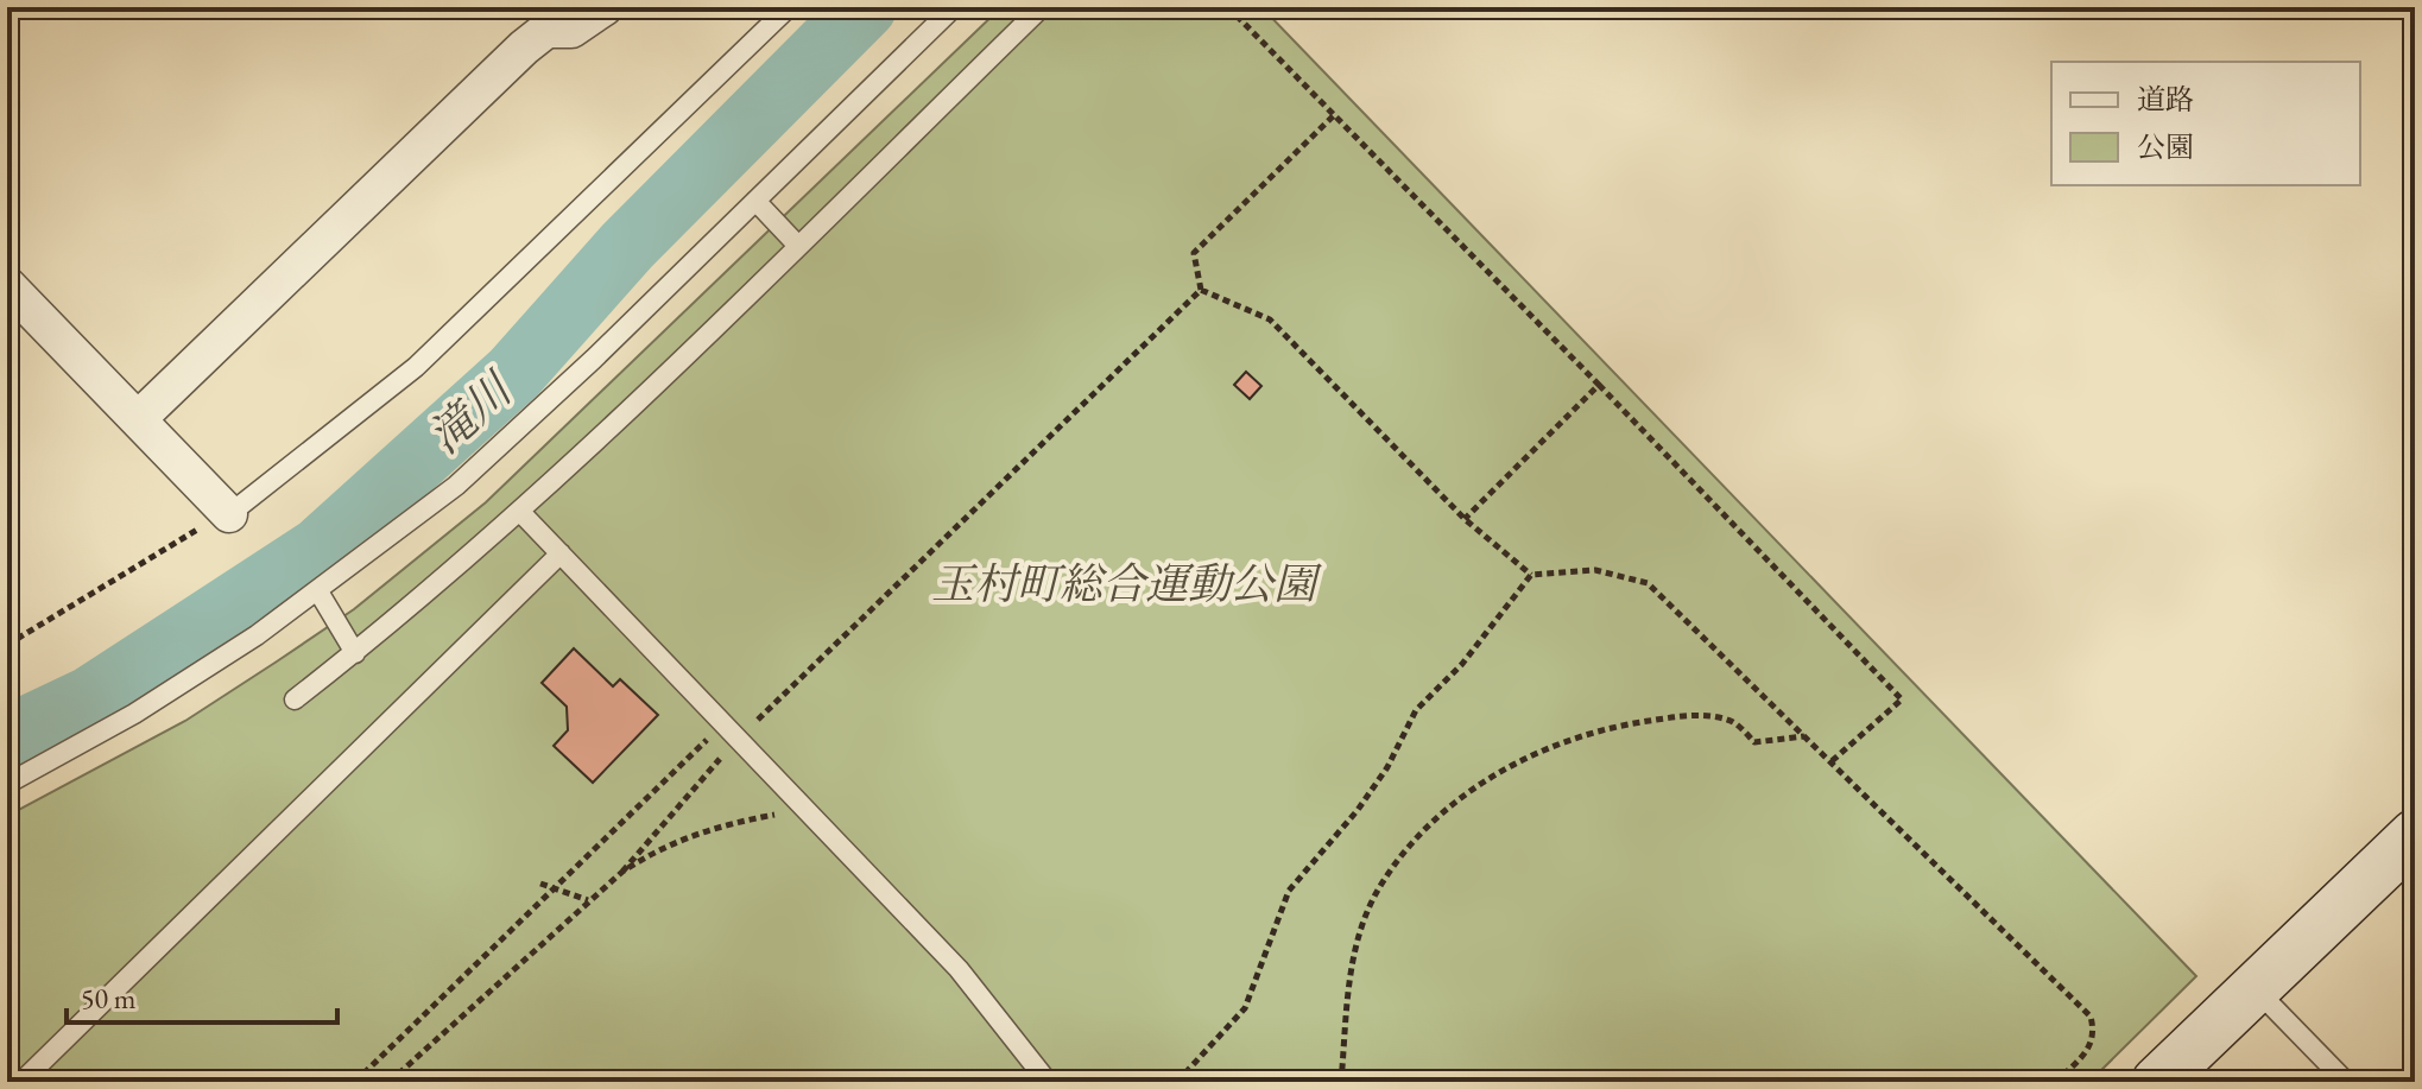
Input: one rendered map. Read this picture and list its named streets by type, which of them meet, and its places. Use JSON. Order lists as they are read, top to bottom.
{
  "water": ["滝川"],
  "parks": ["玉村町総合運動公園"],
  "legend": ["道路", "公園"],
  "scale_bar": "50 m"
}
